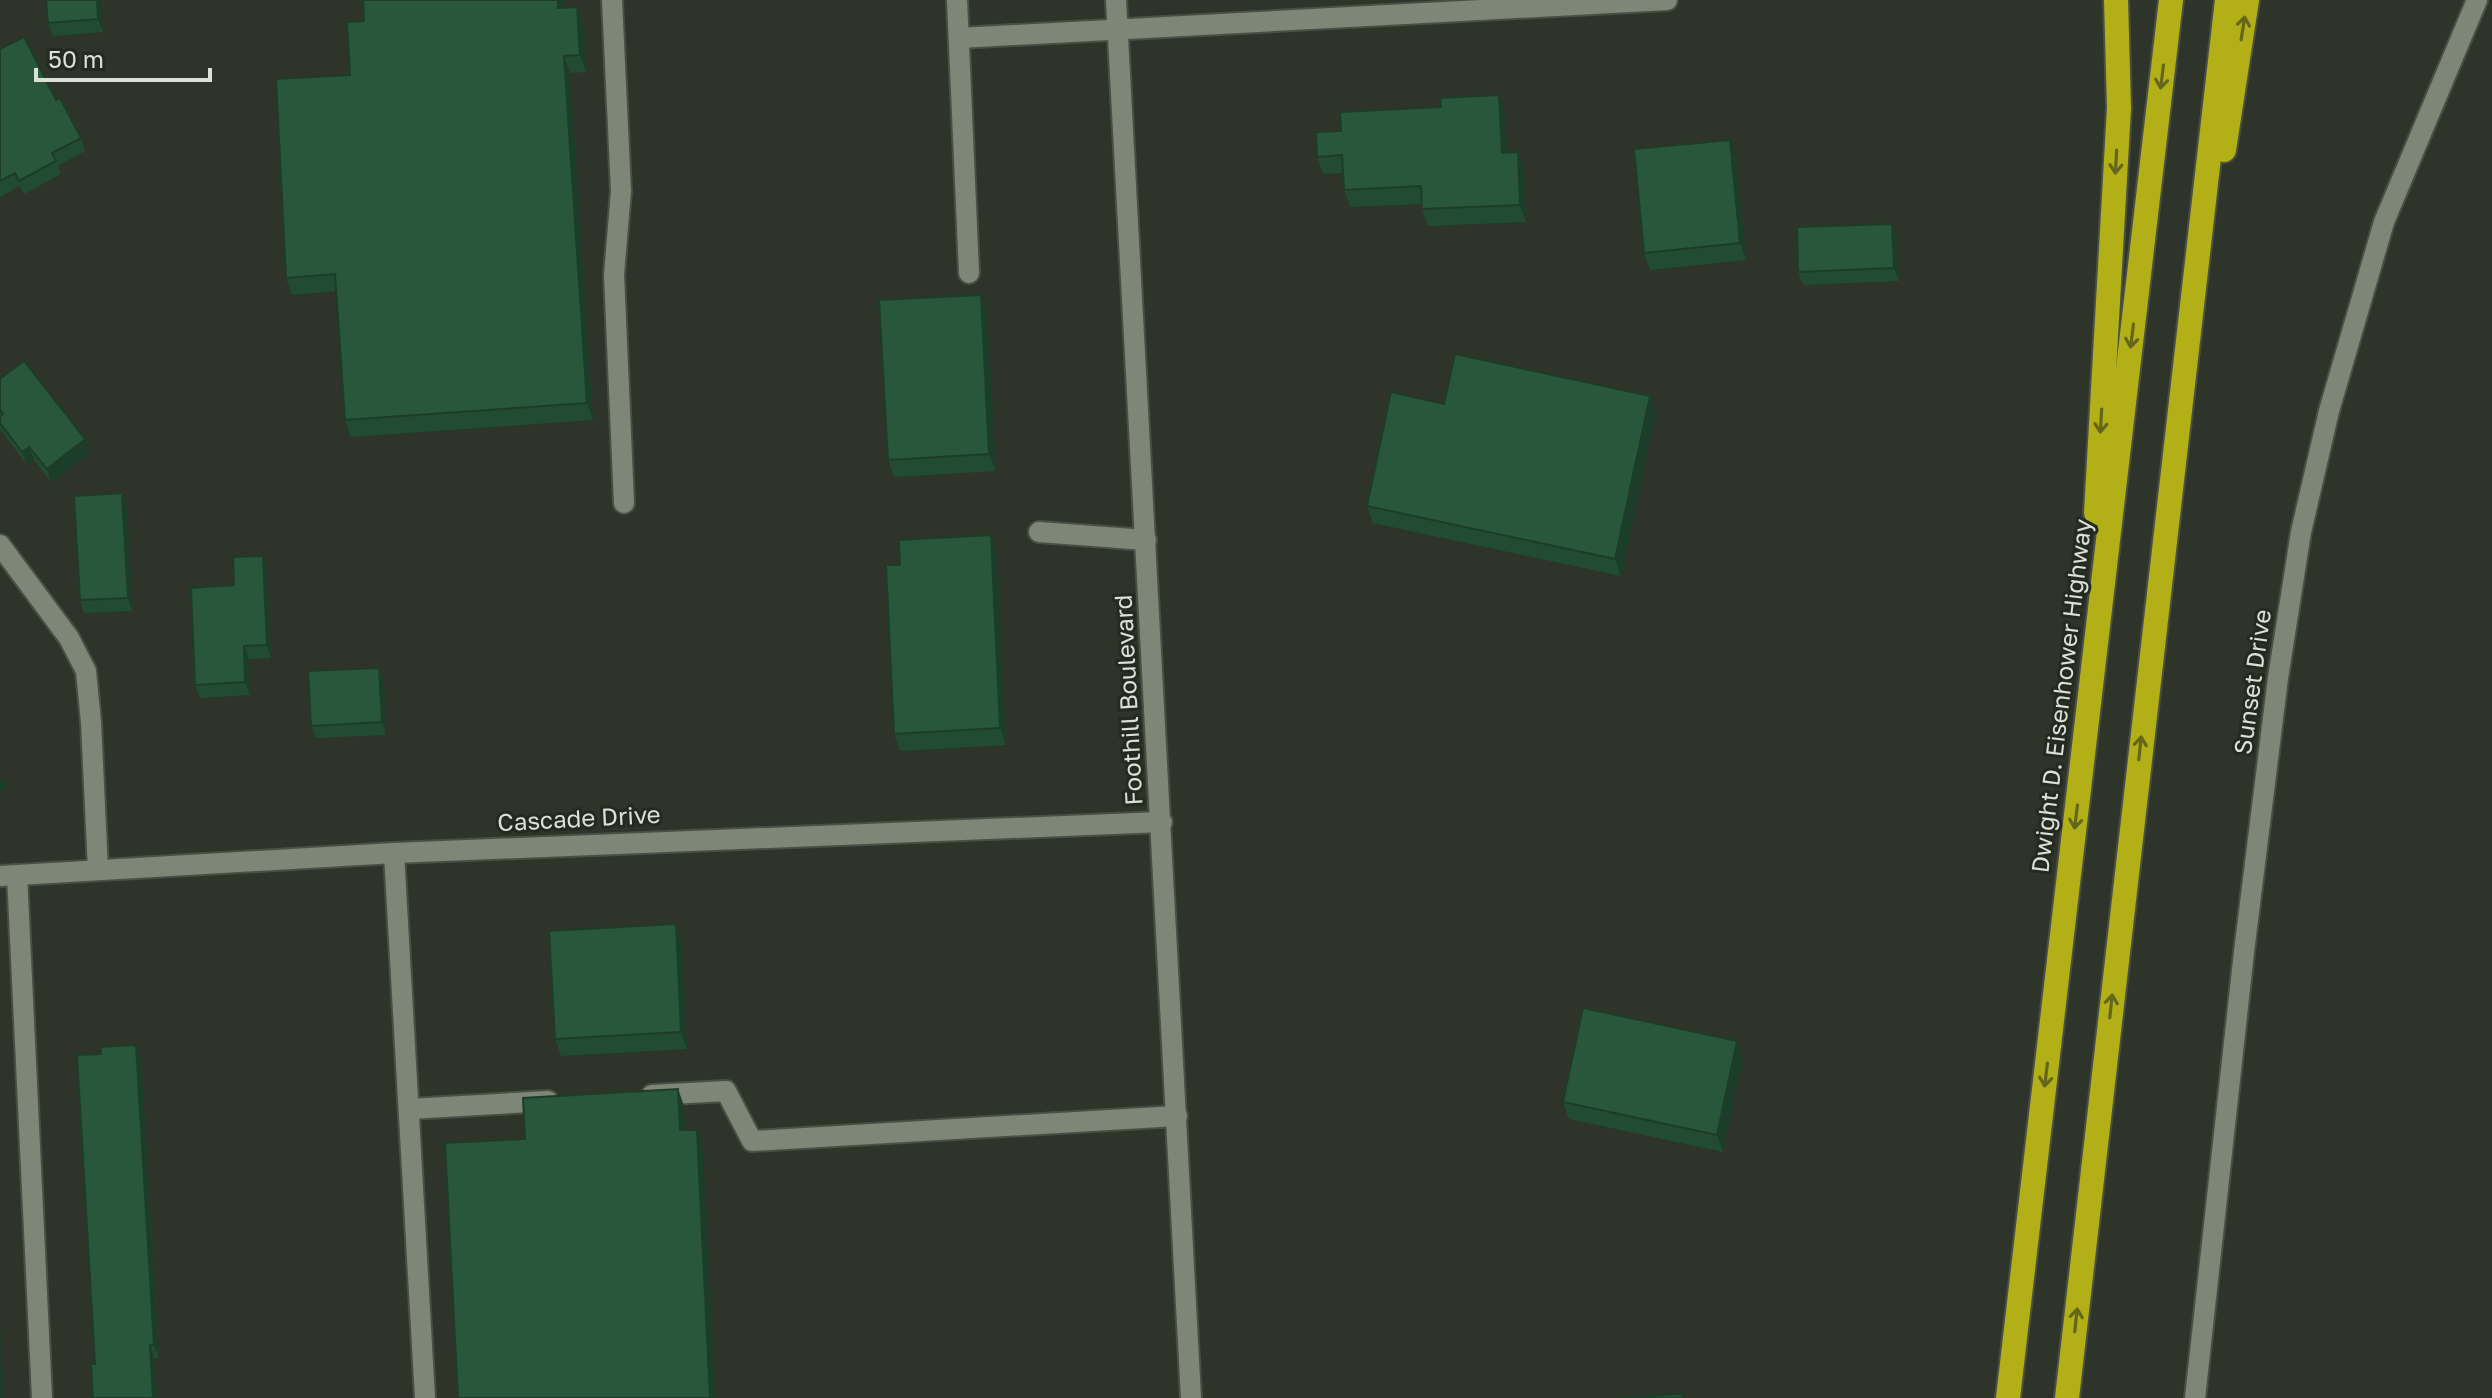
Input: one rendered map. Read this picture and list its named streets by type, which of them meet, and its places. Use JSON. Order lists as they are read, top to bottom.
{
  "streets": {
    "highway": ["Dwight D. Eisenhower Highway"],
    "street": ["Sunset Drive", "Foothill Boulevard", "Cascade Drive"]
  },
  "crossings": [
    ["Foothill Boulevard", "Cascade Drive"]
  ],
  "scale_bar": "50 m"
}
